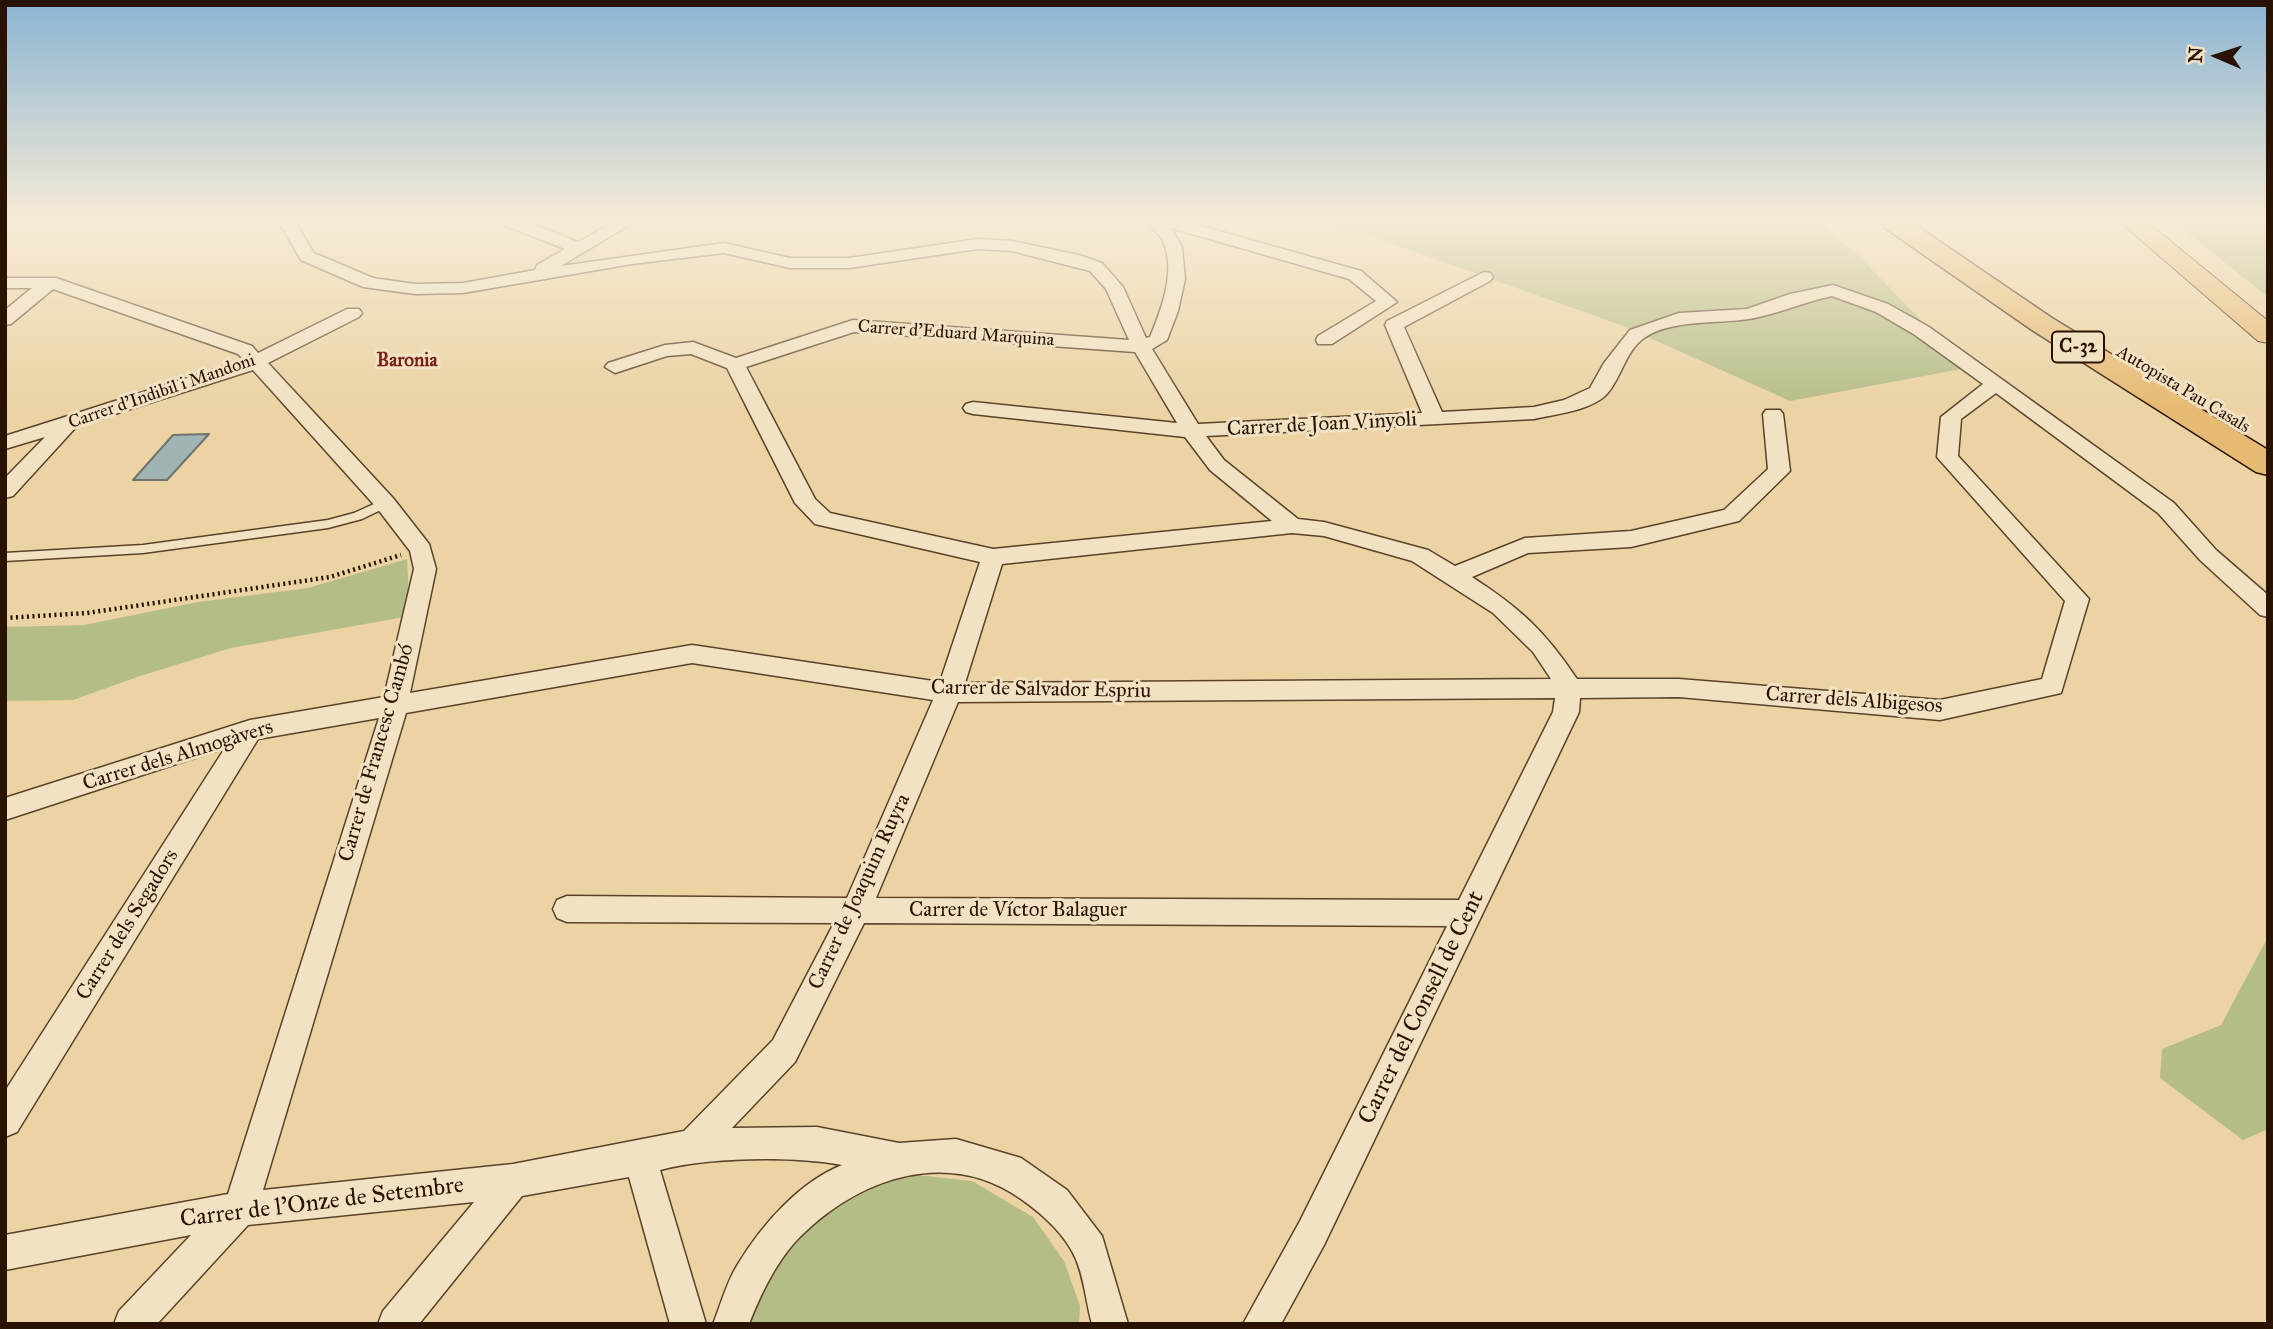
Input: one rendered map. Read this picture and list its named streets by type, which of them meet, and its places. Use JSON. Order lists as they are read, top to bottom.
{
  "streets": {
    "highway": ["C-32", "Autopista Pau Casals"],
    "street": [
      "Carrer d'Eduard Marquina",
      "Carrer d'Indibil i Mandoni",
      "Carrer de Joan Vinyoli",
      "Carrer de Salvador Espriu",
      "Carrer dels Albigesos",
      "Carrer de Francesc Cambó",
      "Carrer dels Almogàvers",
      "Carrer de Joaquim Ruyra",
      "Carrer de Víctor Balaguer",
      "Carrer dels Segadors",
      "Carrer del Consell de Cent",
      "Carrer de l'Onze de Setembre"
    ]
  },
  "crossings": [
    ["Carrer de Joan Vinyoli", "Carrer dels Albigesos"],
    ["Carrer de Salvador Espriu", "Carrer dels Albigesos"],
    ["Carrer de Salvador Espriu", "Carrer de Francesc Cambó"],
    ["Carrer de Salvador Espriu", "Carrer dels Almogàvers"],
    ["Carrer de Salvador Espriu", "Carrer de Joaquim Ruyra"],
    ["Carrer de Salvador Espriu", "Carrer del Consell de Cent"],
    ["Carrer dels Albigesos", "Carrer del Consell de Cent"],
    ["Carrer de Francesc Cambó", "Carrer dels Almogàvers"],
    ["Carrer de Francesc Cambó", "Carrer de l'Onze de Setembre"],
    ["Carrer dels Almogàvers", "Carrer dels Segadors"],
    ["Carrer de Joaquim Ruyra", "Carrer de Víctor Balaguer"],
    ["Carrer de Víctor Balaguer", "Carrer del Consell de Cent"]
  ],
  "districts": ["Baronia"],
  "north": "left"
}
